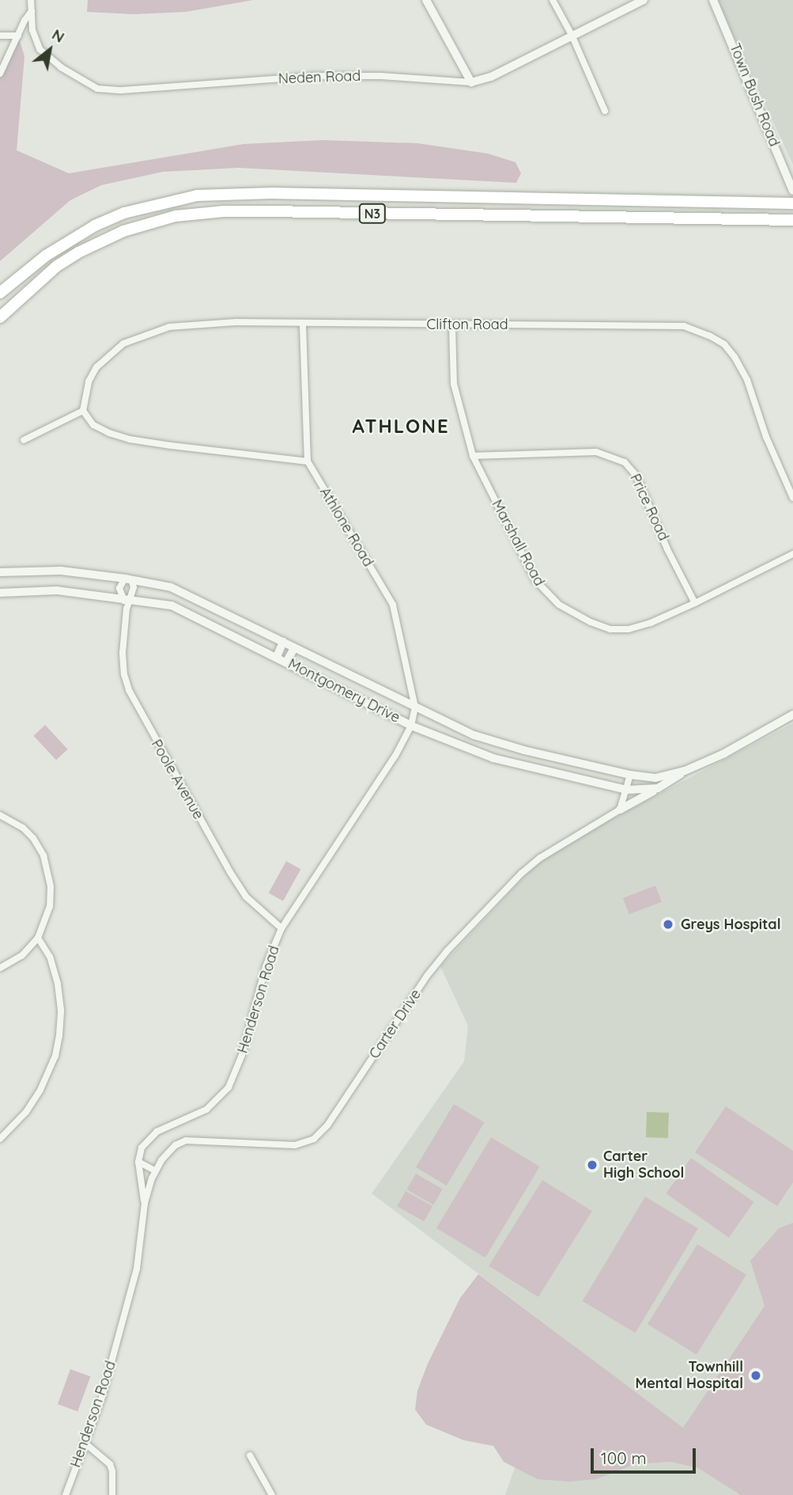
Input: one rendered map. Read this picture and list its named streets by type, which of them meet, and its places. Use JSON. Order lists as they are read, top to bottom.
{
  "streets": {
    "highway": ["N3"],
    "street": [
      "Neden Road",
      "Town Bush Road",
      "Clifton Road",
      "Price Road",
      "Athlone Road",
      "Marshall Road",
      "Montgomery Drive",
      "Poole Avenue",
      "Henderson Road",
      "Carter Drive"
    ]
  },
  "crossings": [
    ["Clifton Road", "Athlone Road"],
    ["Clifton Road", "Marshall Road"],
    ["Price Road", "Marshall Road"],
    ["Athlone Road", "Montgomery Drive"],
    ["Athlone Road", "Henderson Road"],
    ["Montgomery Drive", "Poole Avenue"],
    ["Montgomery Drive", "Henderson Road"],
    ["Poole Avenue", "Henderson Road"],
    ["Henderson Road", "Carter Drive"]
  ],
  "districts": ["ATHLONE"],
  "places": ["Greys Hospital", "Carter High School", "Townhill Mental Hospital"],
  "scale_bar": "100 m",
  "north": "top right"
}
